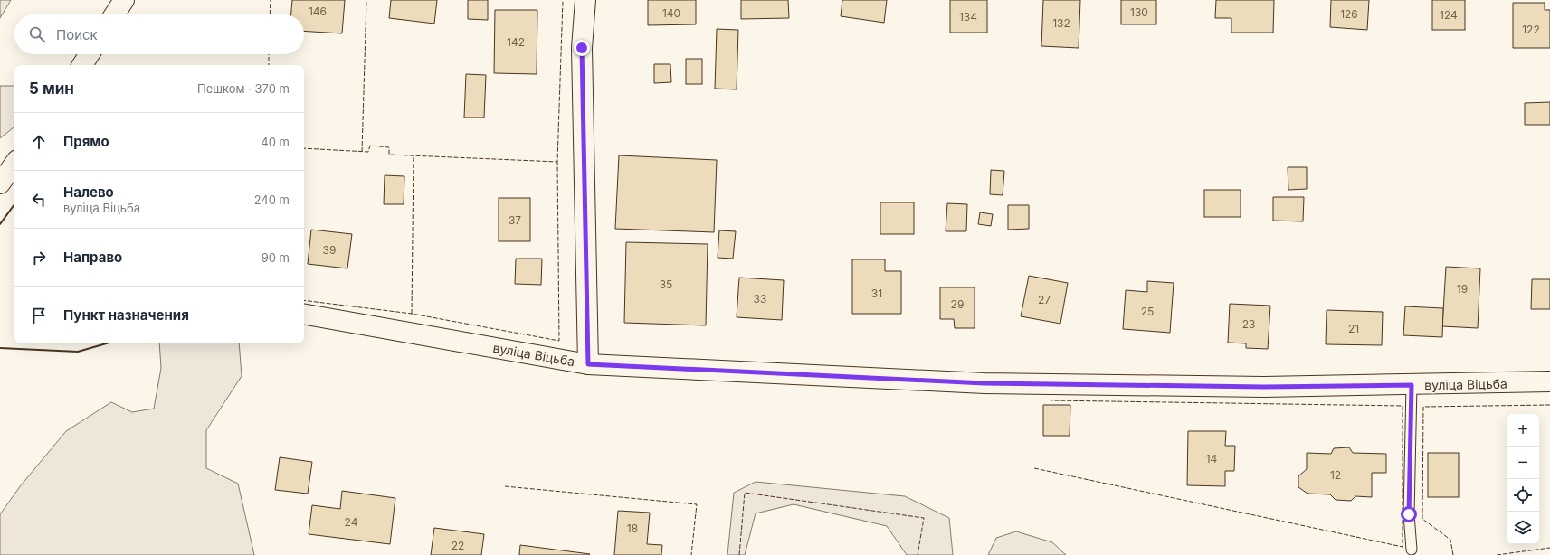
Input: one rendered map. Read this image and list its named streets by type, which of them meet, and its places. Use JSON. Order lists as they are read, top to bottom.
{
  "streets": {
    "street": ["вуліца Віцьба"]
  },
  "house_numbers": [
    "146",
    "130",
    "140",
    "126",
    "124",
    "134",
    "132",
    "122",
    "142",
    "37",
    "39",
    "35",
    "19",
    "31",
    "33",
    "27",
    "29",
    "25",
    "23",
    "21",
    "14",
    "12",
    "24",
    "18",
    "22"
  ],
  "page": {
    "search": "Поиск",
    "heading": ["5 мин", "Пешком · 370 m"],
    "list": [
      ["Прямо", "40 m"],
      ["Налево", "вуліца Віцьба", "240 m"],
      ["Направо", "90 m"],
      "Пункт назначения"
    ],
    "map_buttons": ["+", "−"]
  }
}
